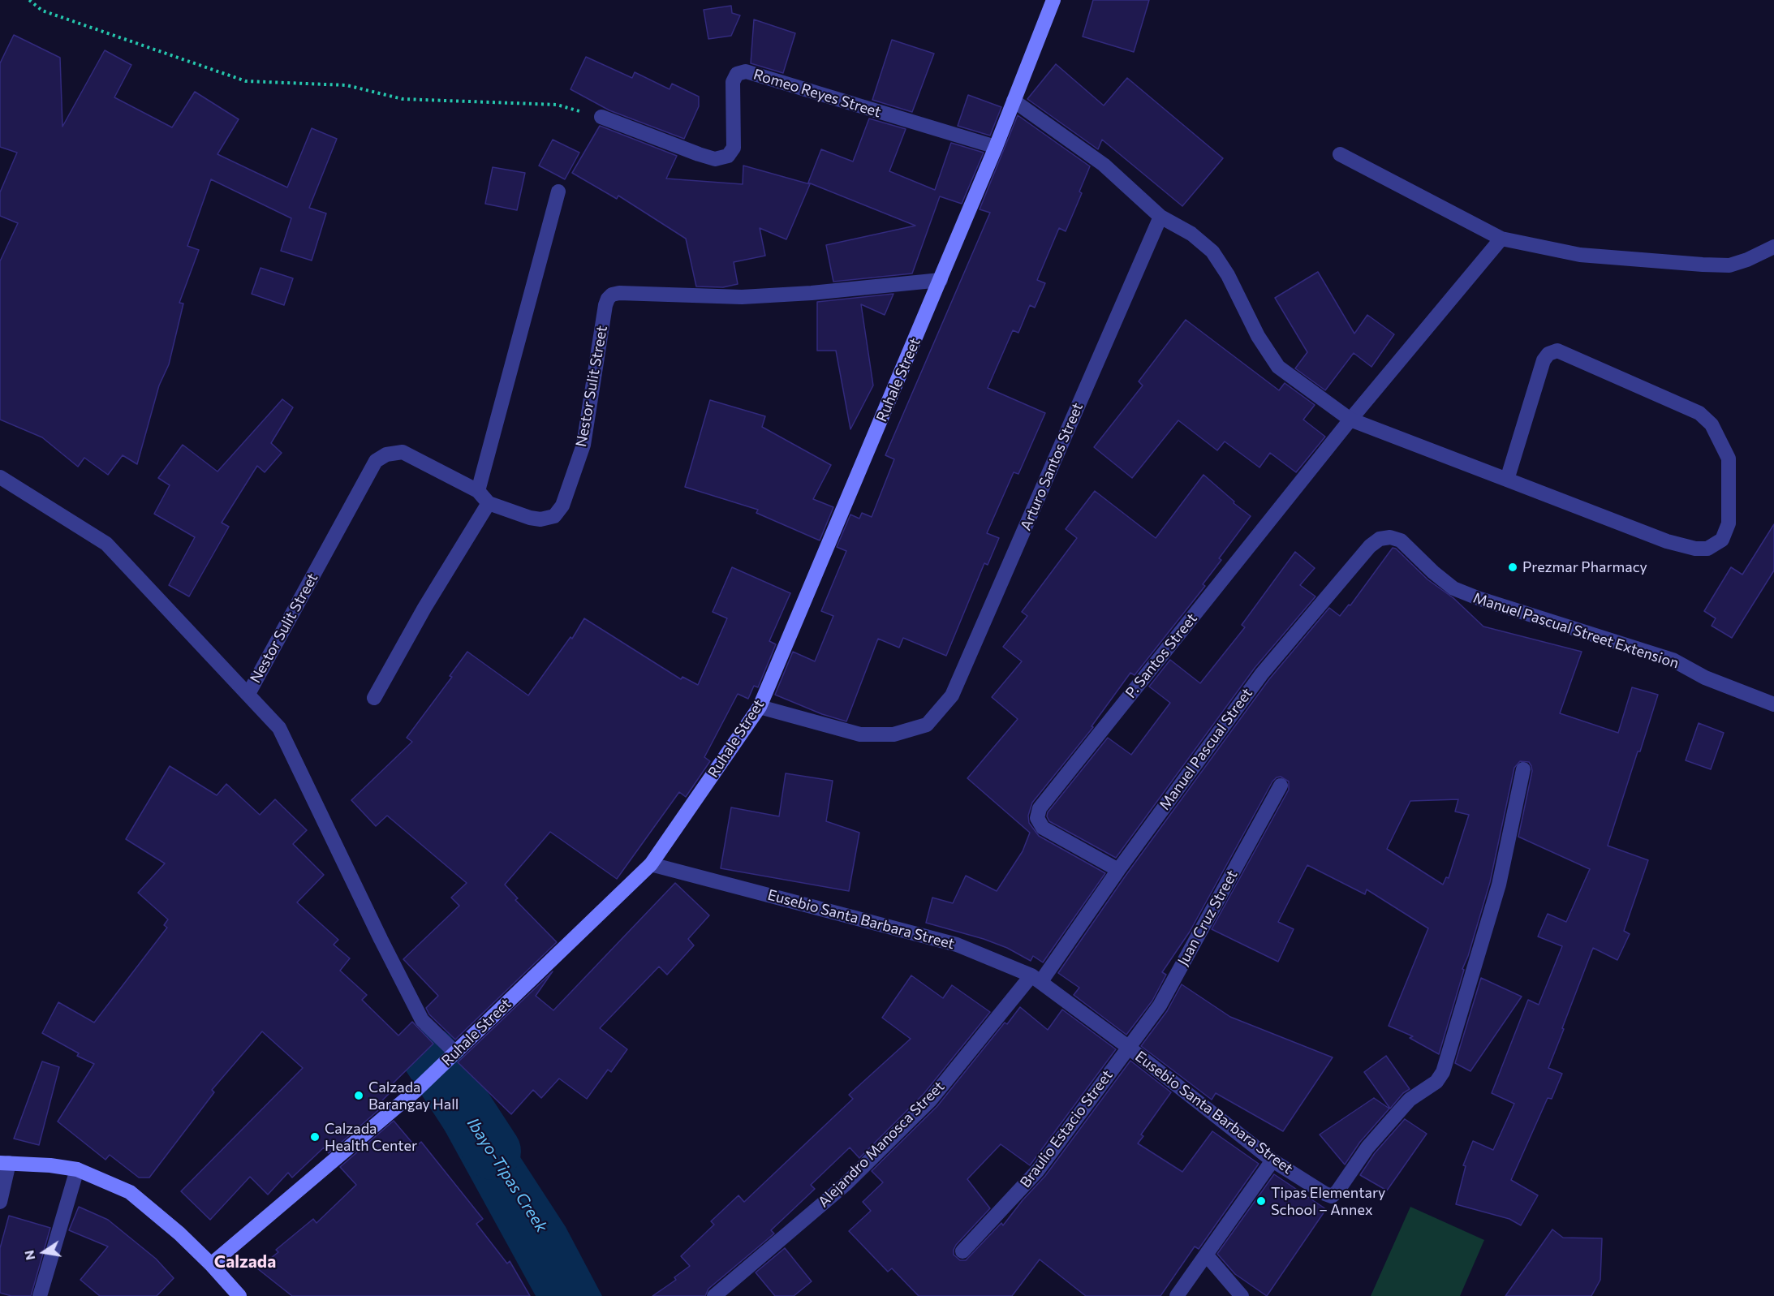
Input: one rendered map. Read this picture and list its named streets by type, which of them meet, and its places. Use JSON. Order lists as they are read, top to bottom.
{
  "streets": {
    "street": [
      "Romeo Reyes Street",
      "Ruhale Street",
      "Nestor Sulit Street",
      "Arturo Santos Street",
      "Manuel Pascual Street Extension",
      "P. Santos Street",
      "Manuel Pascual Street",
      "Juan Cruz Street",
      "Eusebio Santa Barbara Street",
      "Braulio Estacio Street",
      "Alejandro Manosca Street"
    ]
  },
  "crossings": [
    ["Romeo Reyes Street", "Ruhale Street"],
    ["Ruhale Street", "Nestor Sulit Street"],
    ["Ruhale Street", "Arturo Santos Street"],
    ["Ruhale Street", "Eusebio Santa Barbara Street"],
    ["Manuel Pascual Street Extension", "Manuel Pascual Street"],
    ["P. Santos Street", "Manuel Pascual Street"],
    ["Manuel Pascual Street", "Eusebio Santa Barbara Street"],
    ["Manuel Pascual Street", "Alejandro Manosca Street"],
    ["Juan Cruz Street", "Eusebio Santa Barbara Street"],
    ["Juan Cruz Street", "Braulio Estacio Street"],
    ["Eusebio Santa Barbara Street", "Braulio Estacio Street"],
    ["Eusebio Santa Barbara Street", "Alejandro Manosca Street"]
  ],
  "districts": ["Calzada"],
  "water": ["Ibayo-Tipas Creek"],
  "places": [
    "Prezmar Pharmacy",
    "Calzada Barangay Hall",
    "Calzada Health Center",
    "Tipas Elementary School – Annex"
  ],
  "north": "left"
}
